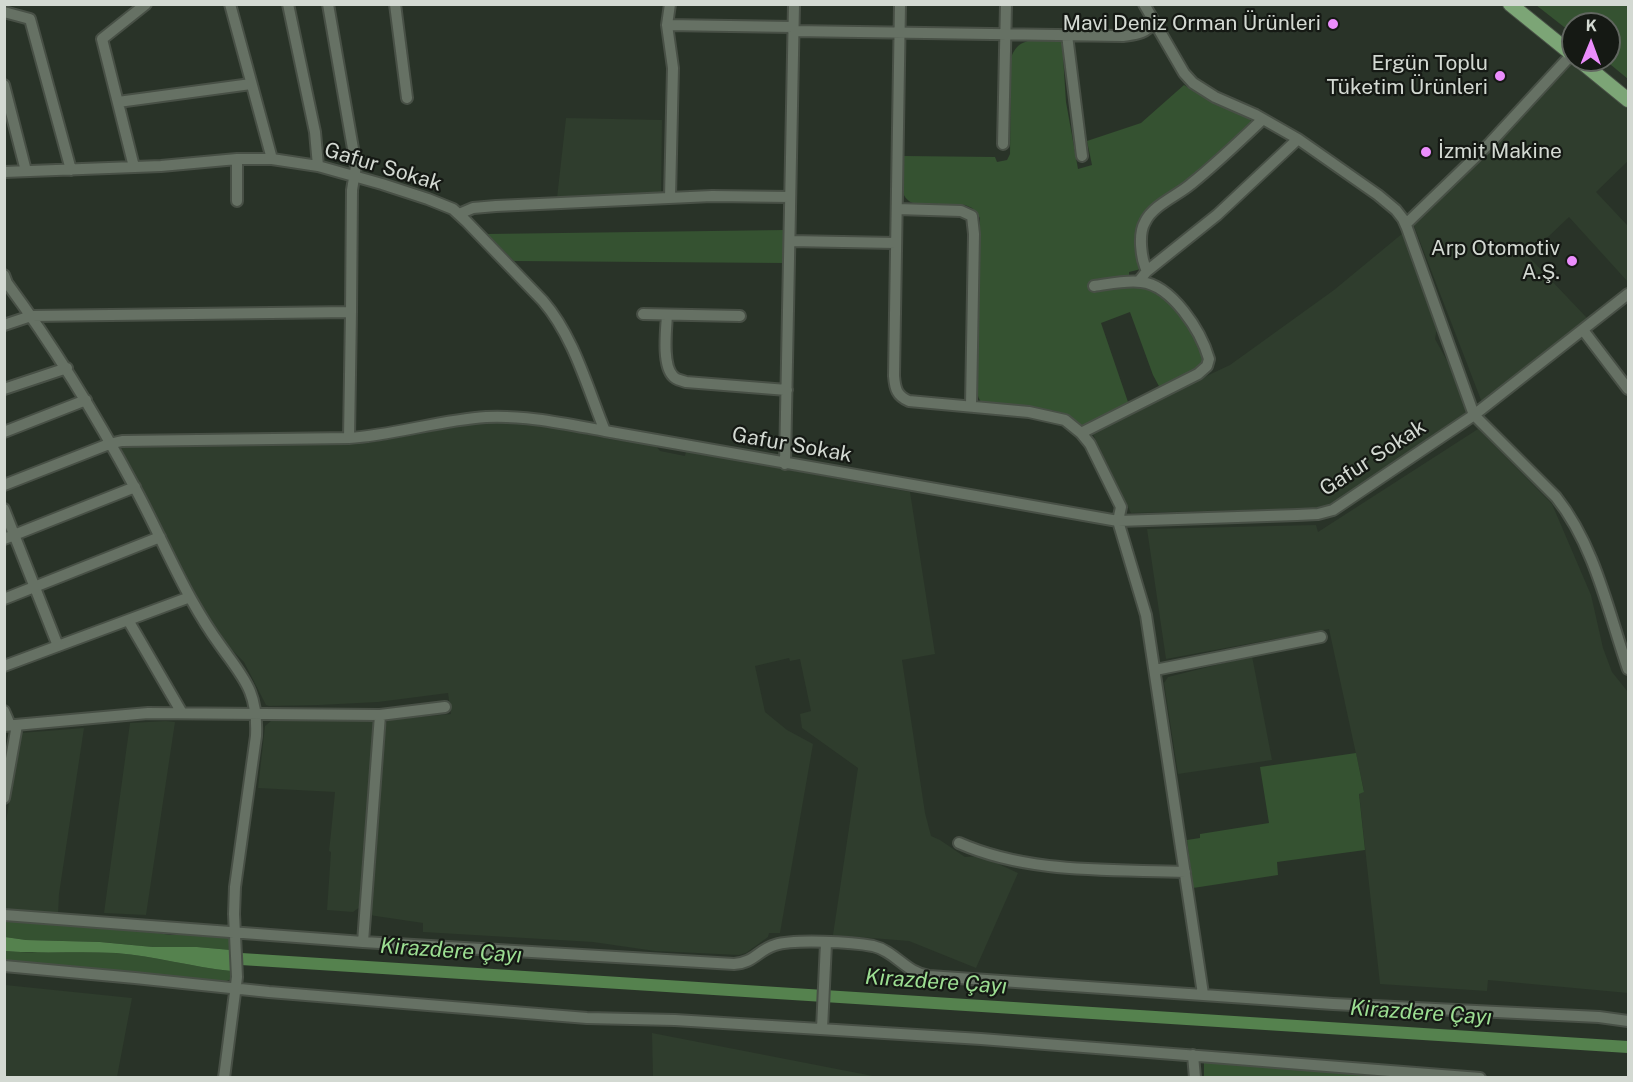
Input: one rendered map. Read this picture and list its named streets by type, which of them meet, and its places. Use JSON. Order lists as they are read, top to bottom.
{
  "streets": {
    "street": ["Gafur Sokak"]
  },
  "water": ["Kirazdere Çayı"],
  "places": [
    "Mavi Deniz Orman Ürünleri",
    "Ergün Toplu Tüketim Ürünleri",
    "İzmit Makine",
    "Arp Otomotiv A.Ş."
  ],
  "north": "top"
}
